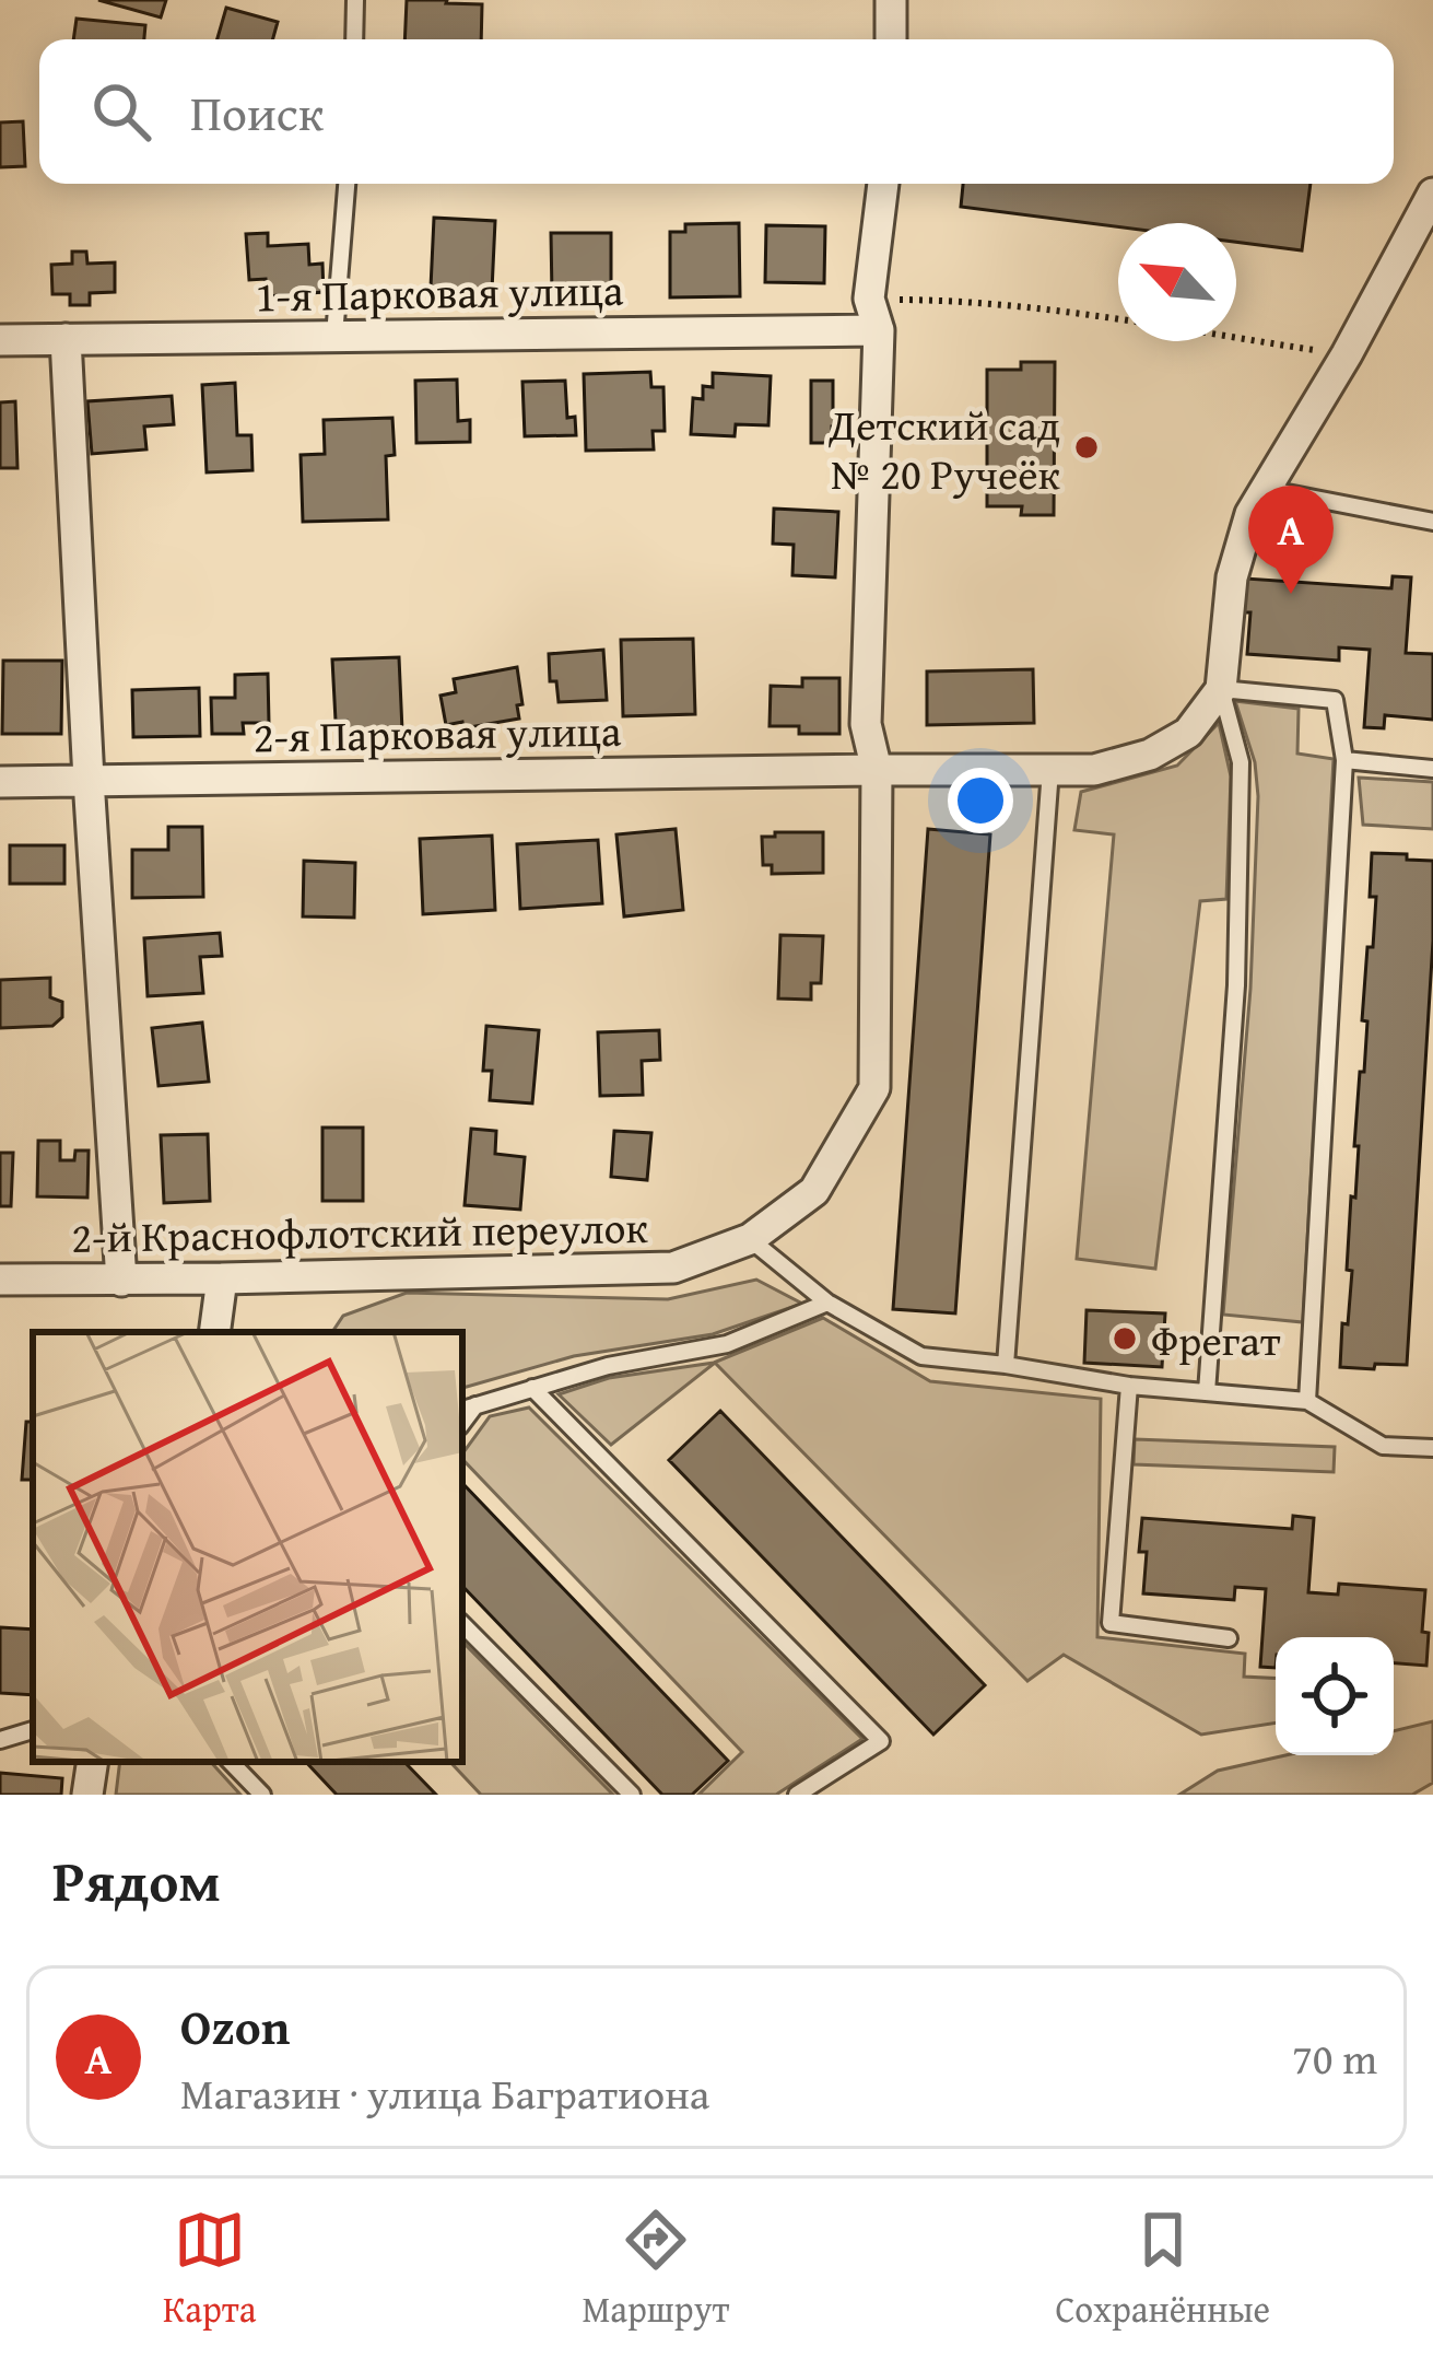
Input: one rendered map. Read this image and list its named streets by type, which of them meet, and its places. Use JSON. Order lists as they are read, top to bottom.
{
  "streets": {
    "street": ["1-я Парковая улица", "2-я Парковая улица", "2-й Краснофлотский переулок"]
  },
  "crossings": [
    ["1-я Парковая улица", "2-й Краснофлотский переулок"],
    ["2-я Парковая улица", "2-й Краснофлотский переулок"]
  ],
  "places": ["Детский сад № 20 Ручеёк", "Фрегат"],
  "north": "top left",
  "page": {
    "search": "Поиск",
    "pins": "A",
    "heading": "Рядом",
    "list": [
      {
        "mark": "A",
        "name": "Ozon",
        "note": "Магазин · улица Багратиона",
        "value": "70 m"
      }
    ],
    "nav": ["Карта", "Маршрут", "Сохранённые"]
  }
}
